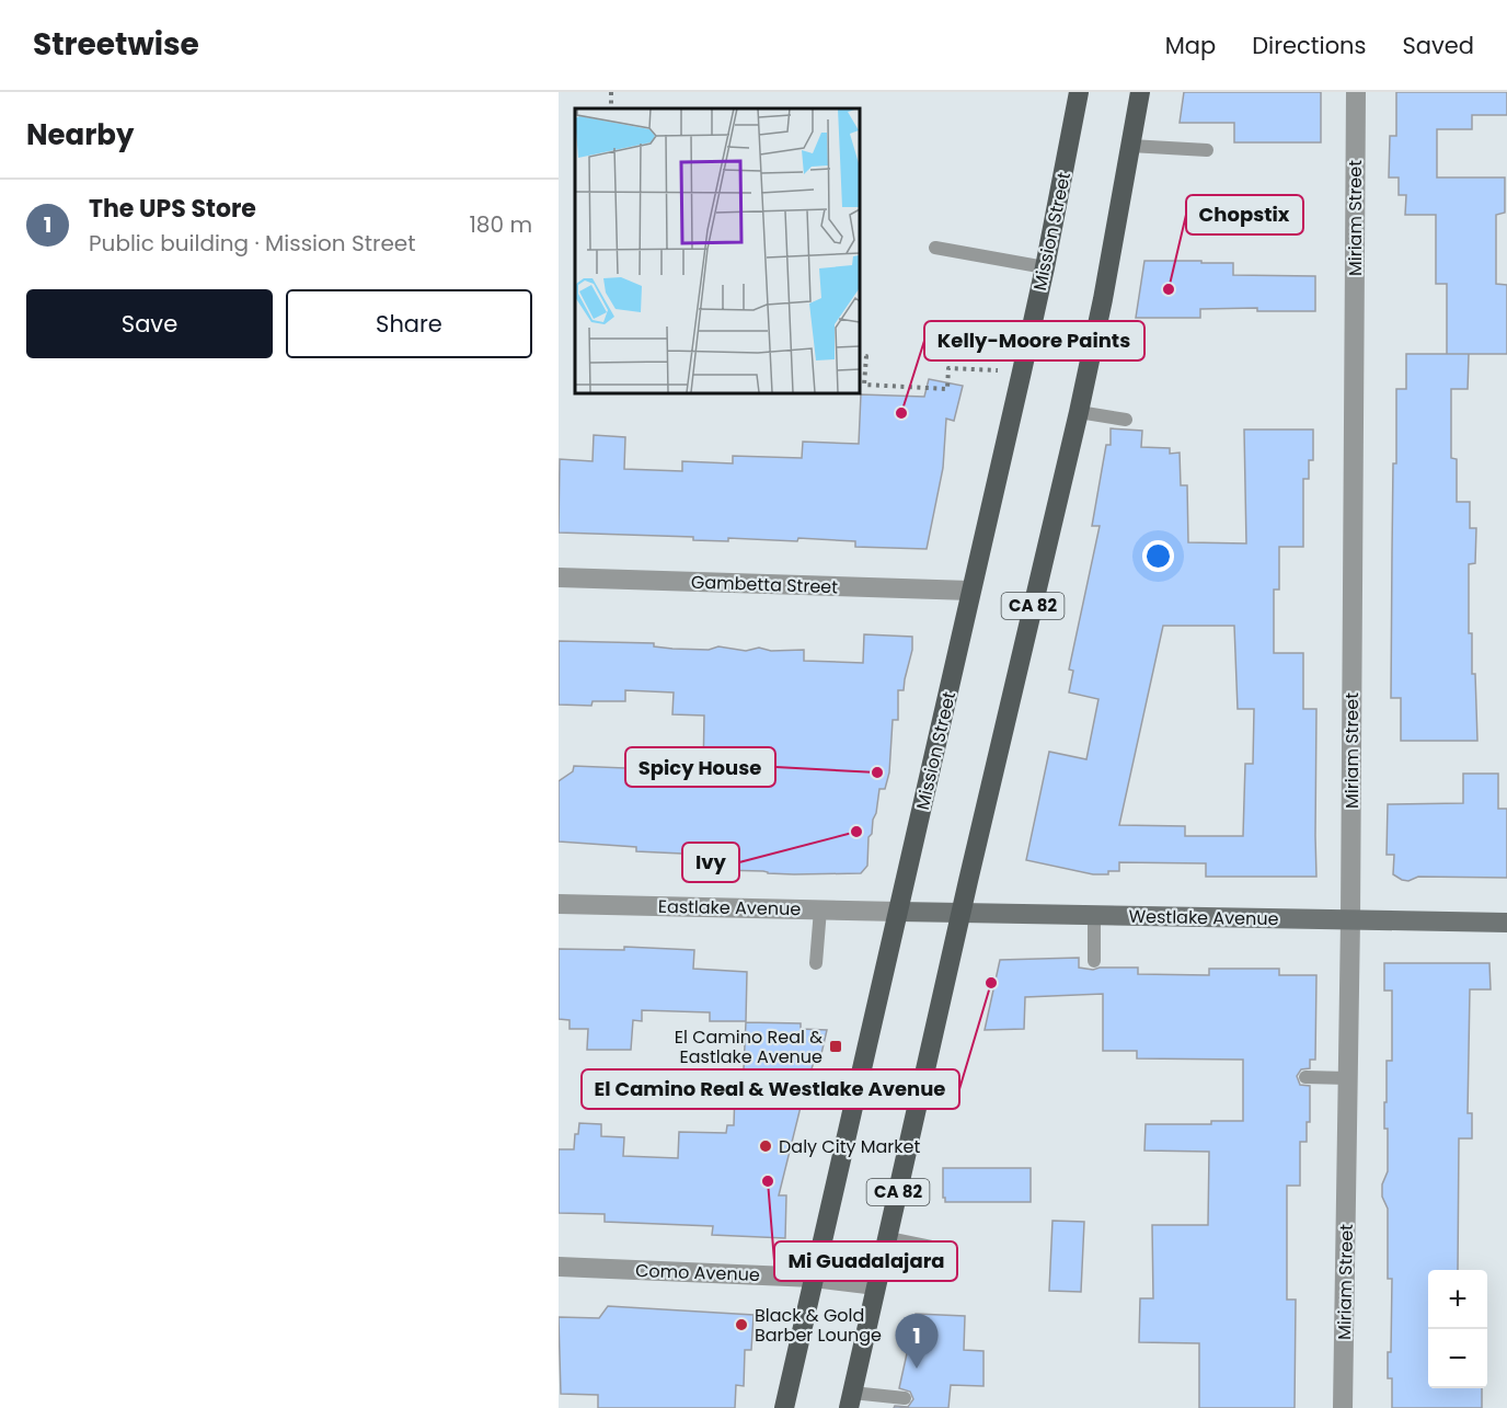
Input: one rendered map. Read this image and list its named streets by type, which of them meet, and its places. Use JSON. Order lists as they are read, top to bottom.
{
  "streets": {
    "main road": ["Mission Street", "CA 82"],
    "street": [
      "Miriam Street",
      "Gambetta Street",
      "Eastlake Avenue",
      "Westlake Avenue",
      "Como Avenue"
    ]
  },
  "crossings": [
    ["Miriam Street", "Westlake Avenue"],
    ["Mission Street", "Gambetta Street"],
    ["Mission Street", "Eastlake Avenue"],
    ["Mission Street", "Westlake Avenue"],
    ["Mission Street", "Como Avenue"],
    ["CA 82", "Westlake Avenue"],
    ["CA 82", "Como Avenue"],
    ["Eastlake Avenue", "Westlake Avenue"]
  ],
  "places": {
    "other": [
      "Chopstix",
      "Kelly-Moore Paints",
      "Spicy House",
      "Ivy",
      "El Camino Real & Westlake Avenue",
      "Daly City Market",
      "Mi Guadalajara",
      "Black & Gold Barber Lounge"
    ],
    "transit": ["El Camino Real & Eastlake Avenue"]
  },
  "page": {
    "header": "Streetwise",
    "nav": ["Map", "Directions", "Saved"],
    "heading": "Nearby",
    "list": [
      {
        "mark": "1",
        "name": "The UPS Store",
        "note": "Public building · Mission Street",
        "value": "180 m"
      }
    ],
    "buttons": ["Save", "Share"],
    "map_buttons": ["+", "−"],
    "pins": "1"
  }
}
